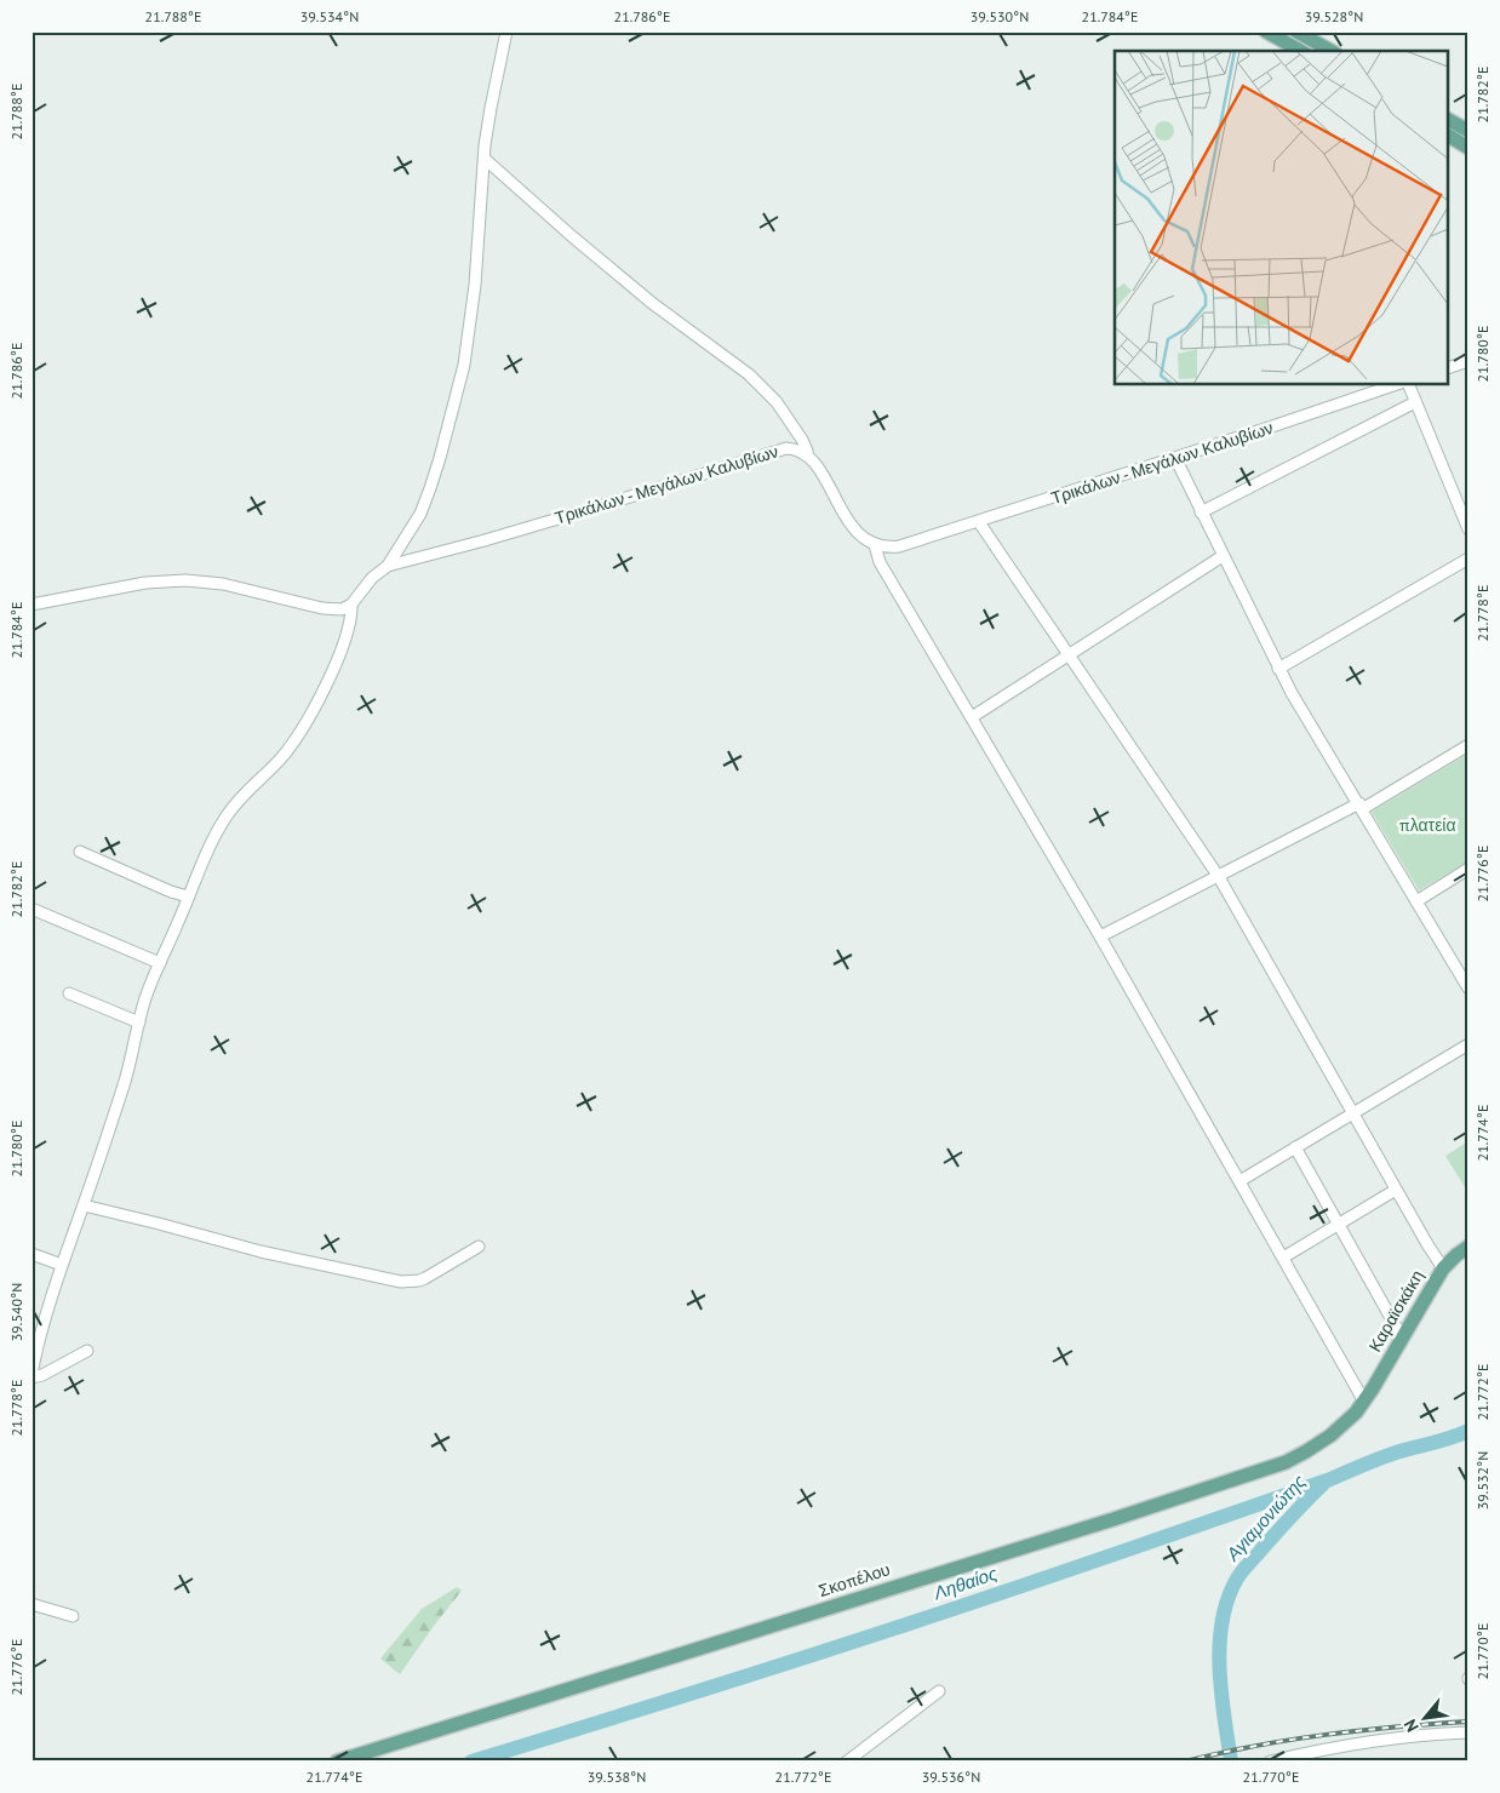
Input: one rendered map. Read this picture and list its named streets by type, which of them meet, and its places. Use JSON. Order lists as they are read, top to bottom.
{
  "streets": {
    "main road": ["Καραϊσκάκη", "Σκοπέλου"],
    "street": ["Τρικάλων - Μεγάλων Καλυβίων"]
  },
  "crossings": [
    ["Καραϊσκάκη", "Σκοπέλου"]
  ],
  "water": ["Αγιαμονιώτης", "Ληθαίος"],
  "parks": ["πλατεία"],
  "north": "bottom left",
  "coordinates": [
    "21.788°E",
    "39.534°N",
    "21.786°E",
    "39.530°N",
    "21.784°E",
    "39.528°N",
    "21.782°E",
    "21.780°E",
    "21.778°E",
    "21.776°E",
    "21.774°E",
    "39.540°N",
    "21.772°E",
    "39.532°N",
    "21.770°E",
    "39.538°N",
    "39.536°N"
  ]
}
